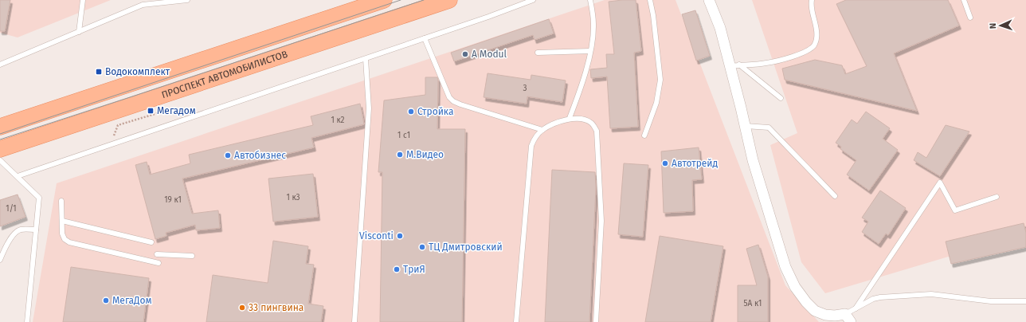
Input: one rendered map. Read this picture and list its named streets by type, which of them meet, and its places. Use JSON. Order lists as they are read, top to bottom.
{
  "streets": {
    "main road": ["ПРОСПЕКТ АВТОМОБИЛИСТОВ"]
  },
  "places": {
    "other": [
      "A Modul",
      "Стройка",
      "М.Видео",
      "Автобизнес",
      "Автотрейд",
      "Visconti",
      "ТЦ Дмитровский",
      "ТриЯ",
      "МегаДом",
      "33 пингвина"
    ],
    "transit": ["Водокомплект", "Мегадом"]
  },
  "house_numbers": [
    "3",
    "1 к2",
    "1 с1",
    "1 к3",
    "19 к1",
    "1/1",
    "5А к1"
  ],
  "north": "left"
}
